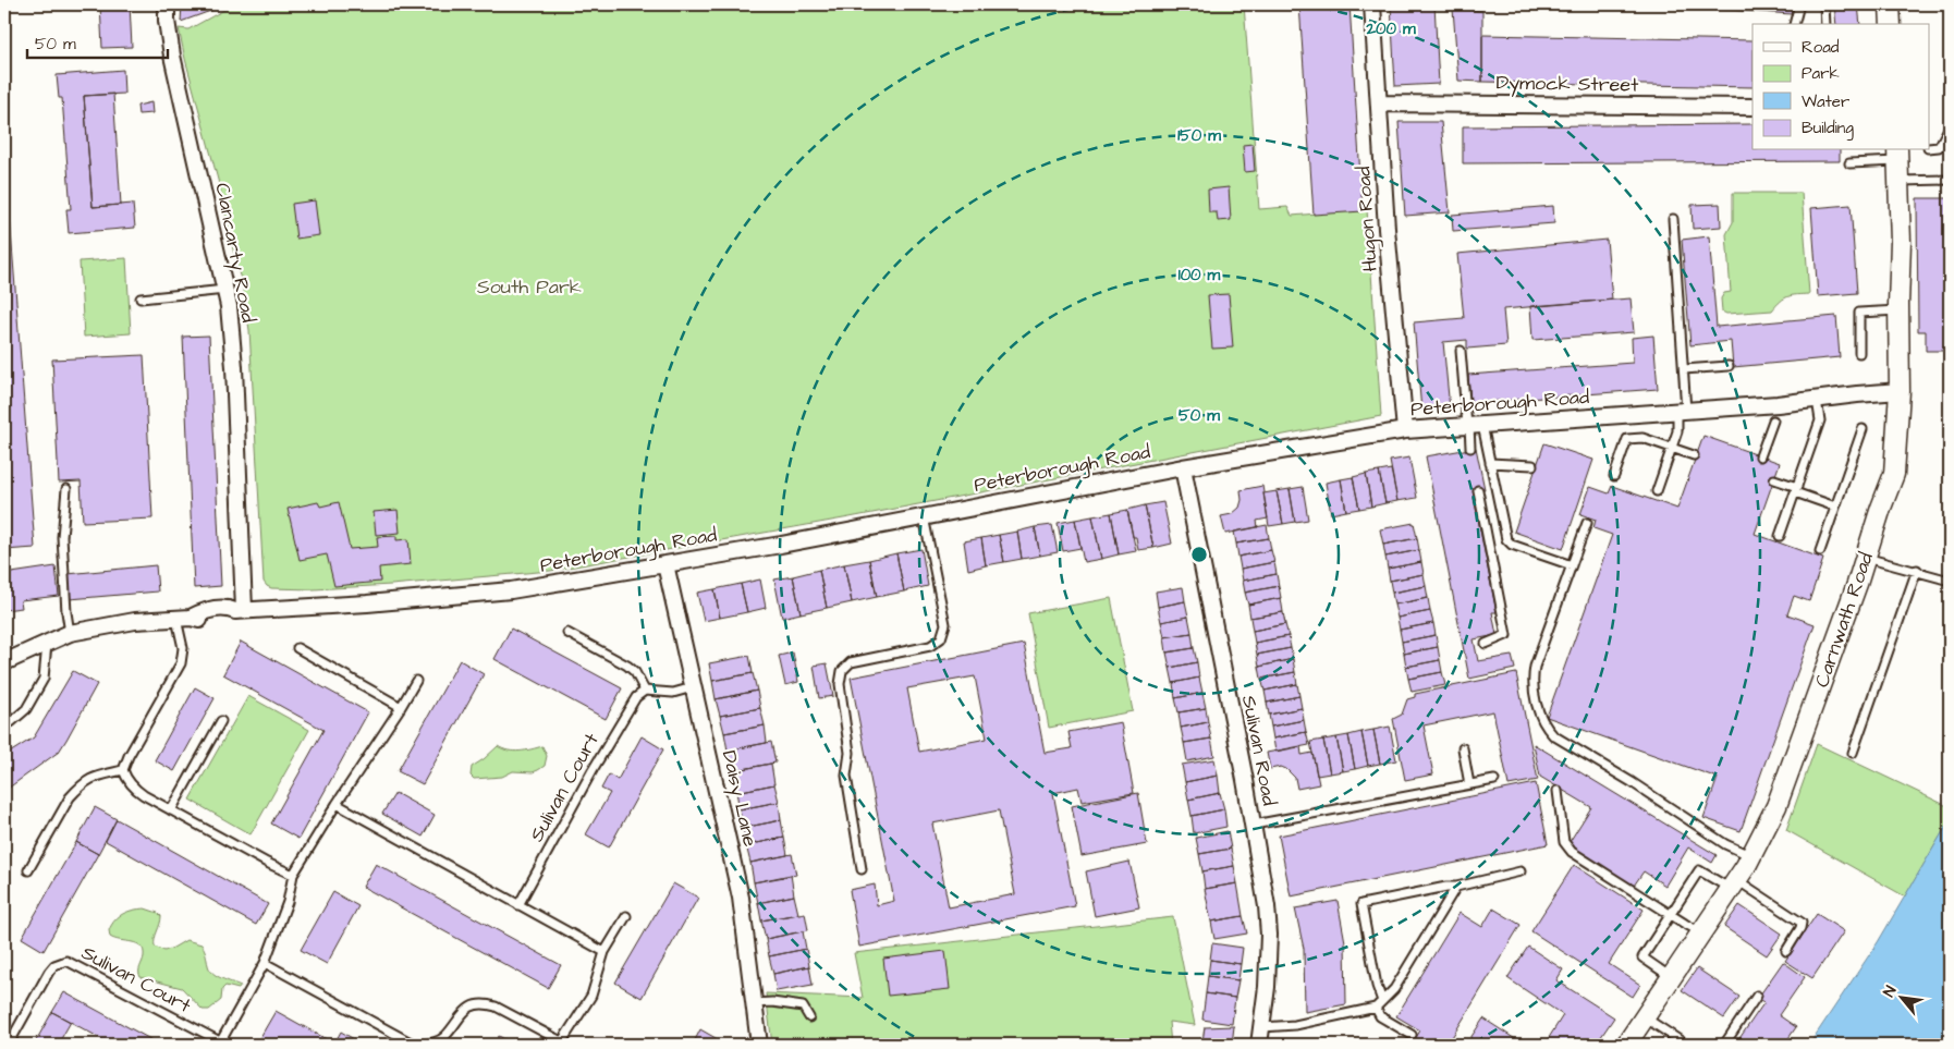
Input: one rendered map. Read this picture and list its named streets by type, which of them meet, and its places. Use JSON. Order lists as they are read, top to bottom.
{
  "streets": {
    "street": [
      "Dymock Street",
      "Hugon Road",
      "Clancarty Road",
      "Peterborough Road",
      "Carnwath Road",
      "Sulivan Road",
      "Daisy Lane"
    ],
    "lane": ["Sulivan Court"]
  },
  "crossings": [
    ["Dymock Street", "Hugon Road"],
    ["Hugon Road", "Peterborough Road"],
    ["Clancarty Road", "Peterborough Road"],
    ["Peterborough Road", "Carnwath Road"],
    ["Peterborough Road", "Sulivan Road"],
    ["Peterborough Road", "Daisy Lane"]
  ],
  "parks": ["South Park"],
  "legend": [
    "Road",
    "Park",
    "Water",
    "Building"
  ],
  "scale_bar": "50 m",
  "north": "top left",
  "rings": [
    "200 m",
    "150 m",
    "100 m",
    "50 m"
  ]
}
